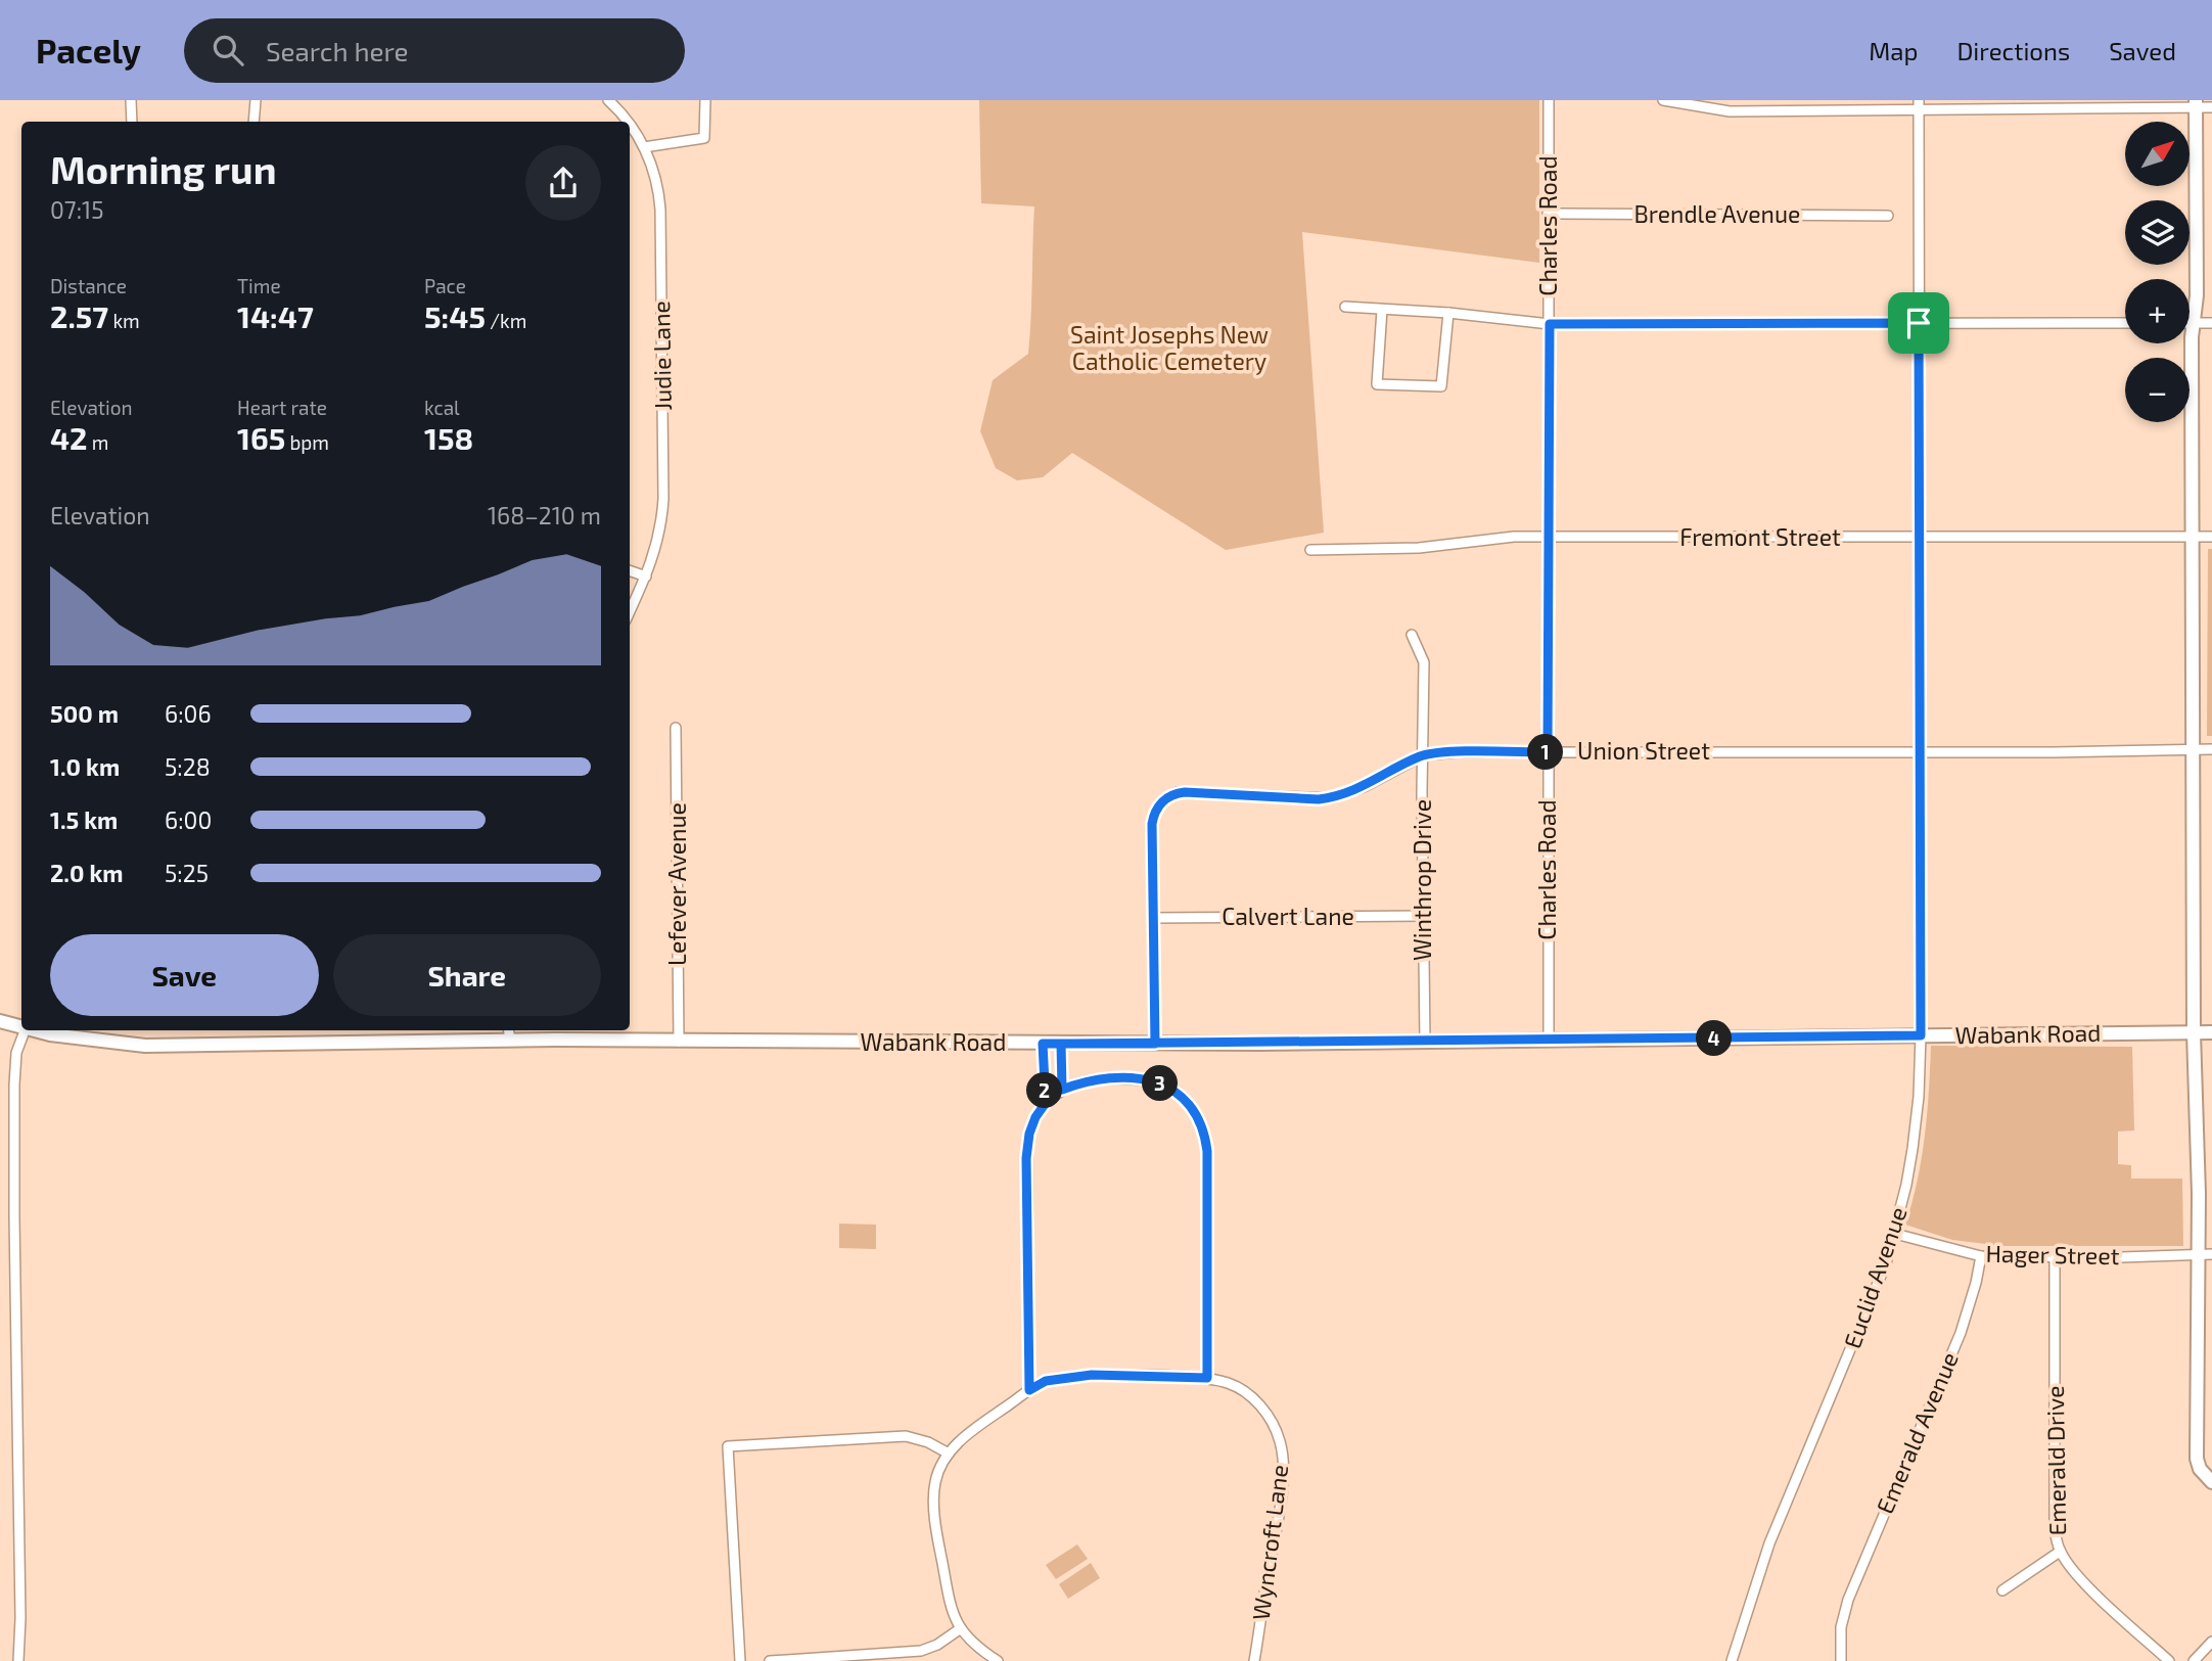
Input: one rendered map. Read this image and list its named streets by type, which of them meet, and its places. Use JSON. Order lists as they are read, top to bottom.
{
  "streets": {
    "street": [
      "Brendle Avenue",
      "Charles Road",
      "Judie Lane",
      "Fremont Street",
      "Union Street",
      "Winthrop Drive",
      "Lefever Avenue",
      "Calvert Lane",
      "Wabank Road",
      "Hager Street",
      "Euclid Avenue",
      "Emerald Avenue",
      "Emerald Drive",
      "Wyncroft Lane"
    ]
  },
  "crossings": [
    ["Brendle Avenue", "Charles Road"],
    ["Charles Road", "Fremont Street"],
    ["Charles Road", "Union Street"],
    ["Charles Road", "Wabank Road"],
    ["Fremont Street", "Euclid Avenue"],
    ["Union Street", "Winthrop Drive"],
    ["Union Street", "Calvert Lane"],
    ["Union Street", "Wabank Road"],
    ["Union Street", "Euclid Avenue"],
    ["Winthrop Drive", "Calvert Lane"],
    ["Winthrop Drive", "Wabank Road"],
    ["Lefever Avenue", "Wabank Road"],
    ["Wabank Road", "Euclid Avenue"],
    ["Hager Street", "Euclid Avenue"],
    ["Hager Street", "Emerald Avenue"],
    ["Hager Street", "Emerald Drive"]
  ],
  "parks": ["Saint Josephs New Catholic Cemetery"],
  "north": "top right",
  "page": {
    "header": "Pacely",
    "search": "Search here",
    "nav": ["Map", "Directions", "Saved"],
    "map_buttons": ["+", "−"],
    "heading": ["Morning run", "07:15"],
    "stats": [
      ["Distance", "2.57 km"],
      ["Time", "14:47"],
      ["Pace", "5:45 /km"],
      ["Elevation", "42 m"],
      ["Heart rate", "165 bpm"],
      ["kcal", "158"]
    ],
    "chart": ["Elevation", "168–210 m"],
    "list": [
      {
        "name": "500 m",
        "note": "6:06"
      },
      {
        "name": "1.0 km",
        "note": "5:28"
      },
      {
        "name": "1.5 km",
        "note": "6:00"
      },
      {
        "name": "2.0 km",
        "note": "5:25"
      }
    ],
    "pins": [
      "1",
      "4",
      "3",
      "2"
    ],
    "buttons": ["Save", "Share"]
  }
}
